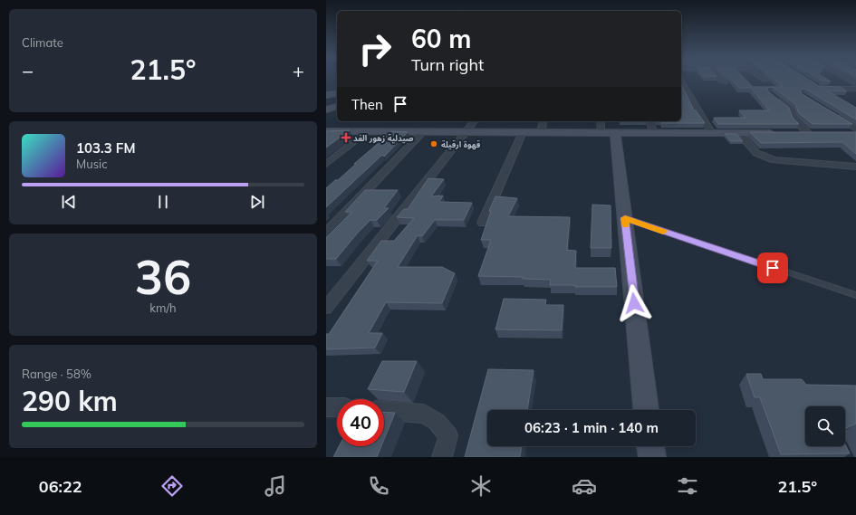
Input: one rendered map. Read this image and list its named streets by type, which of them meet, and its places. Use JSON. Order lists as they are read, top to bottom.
{
  "places": {
    "health": ["صيدلية زهور الغد"],
    "other": ["قهوة ارقيلة"]
  },
  "page": {
    "tile": [
      "Climate",
      ["36", "km/h"],
      ["Range · 58%", "290 km"]
    ],
    "turn": ["60 m", "Turn right"],
    "heat": ["−", "21.5°", "+"],
    "then": "Then",
    "song": ["103.3 FM", "Music"],
    "limit": "40",
    "trip": "06:23 · 1 min · 140 m",
    "tabs": ["06:22", "21.5°"]
  }
}
